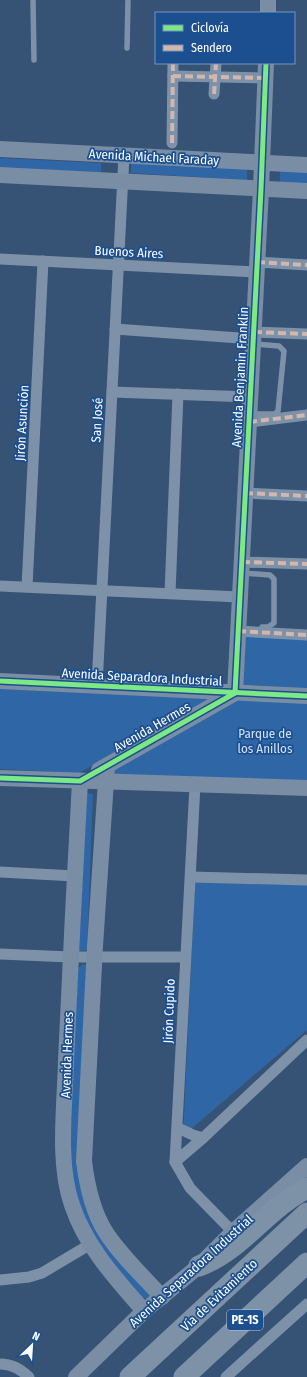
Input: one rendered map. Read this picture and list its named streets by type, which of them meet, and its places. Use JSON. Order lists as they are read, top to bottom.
{
  "streets": {
    "highway": ["Vía de Evitamiento", "PE-1S"],
    "main road": [
      "Avenida Michael Faraday",
      "Avenida Benjamin Franklin",
      "Avenida Separadora Industrial",
      "Avenida Hermes"
    ],
    "street": [
      "Buenos Aires",
      "San José",
      "Jirón Asunción",
      "Jirón Cupido"
    ]
  },
  "crossings": [
    ["Avenida Michael Faraday", "Avenida Benjamin Franklin"],
    ["Avenida Michael Faraday", "San José"],
    ["Buenos Aires", "Avenida Benjamin Franklin"],
    ["Buenos Aires", "San José"],
    ["Buenos Aires", "Jirón Asunción"],
    ["Avenida Benjamin Franklin", "Avenida Separadora Industrial"],
    ["Avenida Benjamin Franklin", "Avenida Hermes"],
    ["San José", "Avenida Separadora Industrial"],
    ["Avenida Separadora Industrial", "Avenida Hermes"]
  ],
  "parks": ["Parque de los Anillos"],
  "legend": ["Ciclovía", "Sendero"],
  "north": "top right"
}
